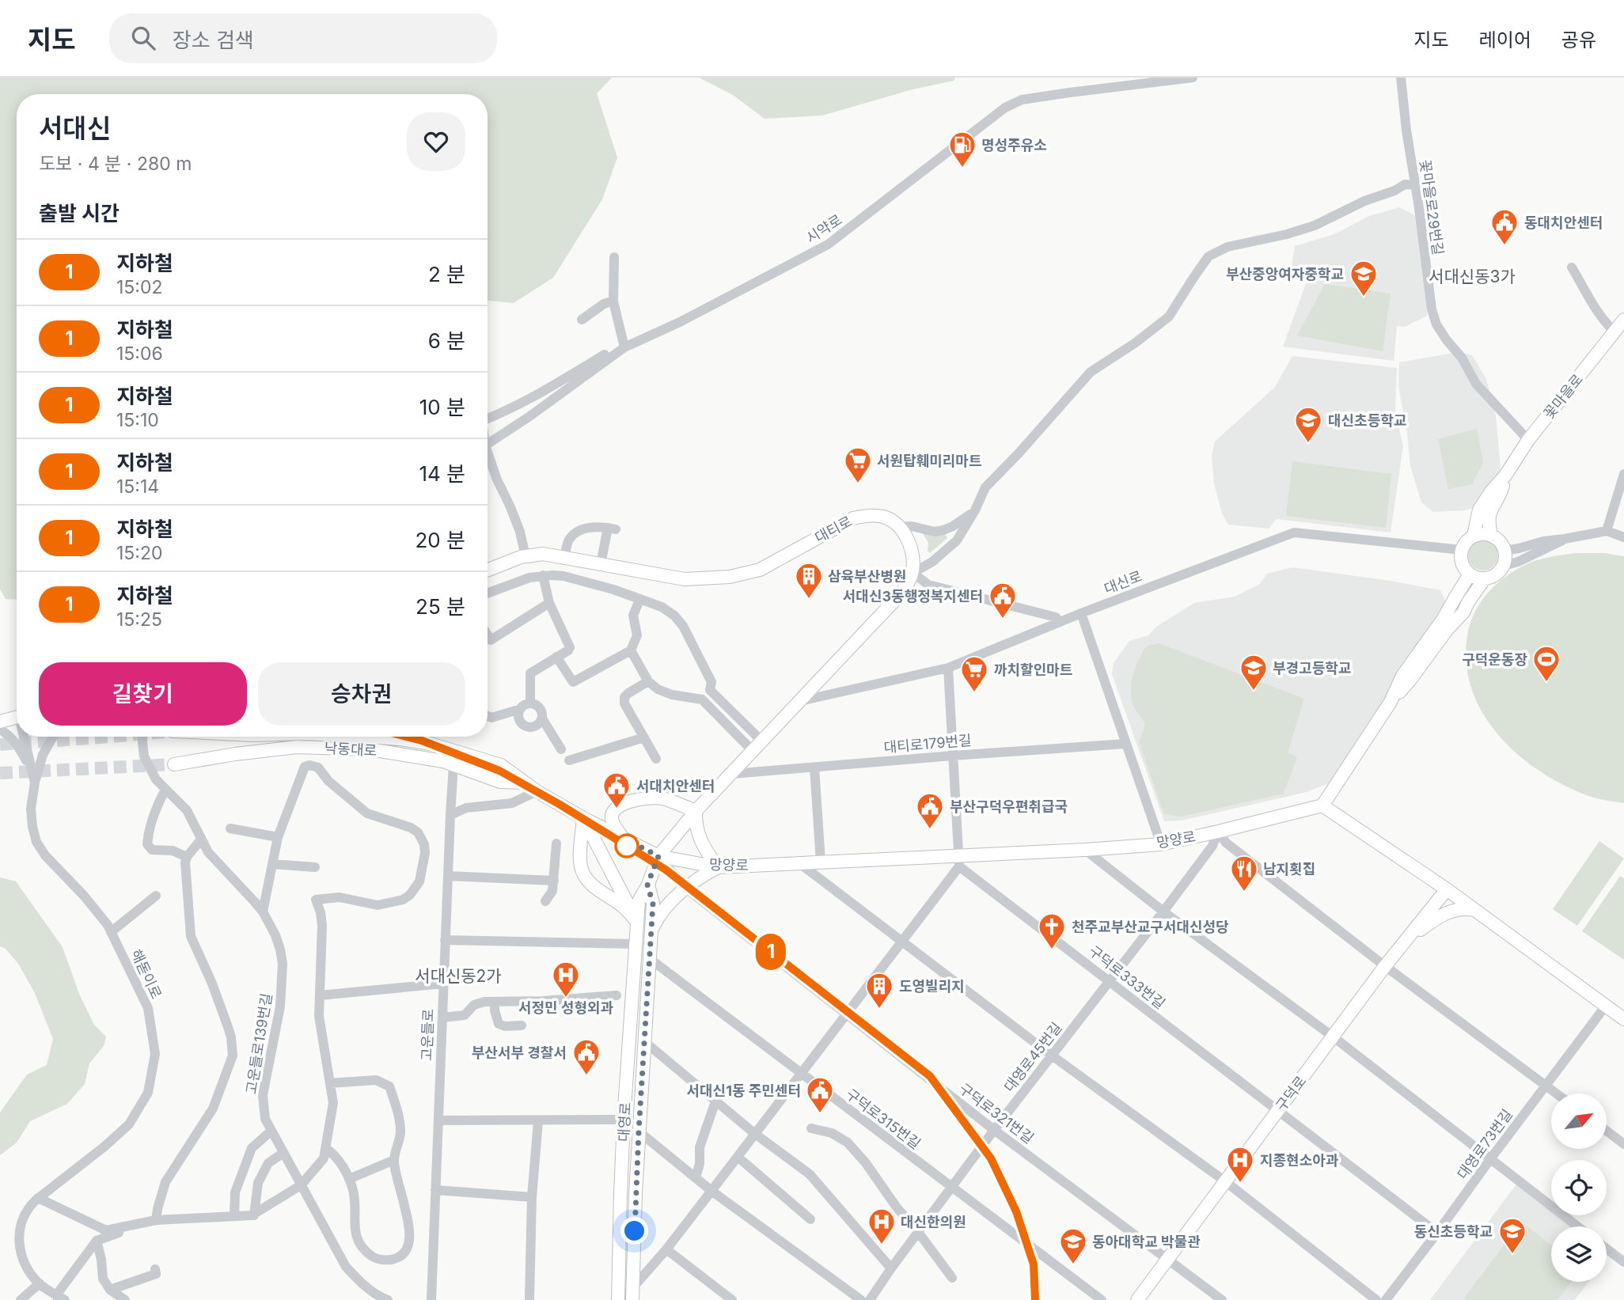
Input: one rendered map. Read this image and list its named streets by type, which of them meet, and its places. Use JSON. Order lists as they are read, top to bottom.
{
  "streets": {
    "main road": [
      "꽃마을로",
      "대티로",
      "낙동대로",
      "망양로",
      "구덕로",
      "대영로"
    ],
    "street": [
      "꽃마을로29번길",
      "시약로",
      "대신로",
      "대티로179번길",
      "해돋이로",
      "구덕로333번길",
      "고운들로",
      "고운들로139번길",
      "대영로45번길",
      "구덕로321번길",
      "구덕로315번길",
      "대영로73번길"
    ]
  },
  "crossings": [
    ["꽃마을로29번길", "꽃마을로"],
    ["꽃마을로", "대신로"],
    ["낙동대로", "망양로"],
    ["낙동대로", "고운들로"],
    ["낙동대로", "구덕로321번길"],
    ["망양로", "구덕로333번길"],
    ["망양로", "대영로45번길"],
    ["망양로", "구덕로321번길"],
    ["구덕로333번길", "대영로45번길"],
    ["구덕로333번길", "구덕로"],
    ["구덕로333번길", "대영로73번길"],
    ["대영로45번길", "구덕로321번길"],
    ["대영로45번길", "구덕로315번길"],
    ["구덕로", "구덕로321번길"],
    ["구덕로315번길", "대영로"]
  ],
  "districts": ["서대신동3가", "서대신동2가"],
  "places": {
    "fuel station": ["명성주유소"],
    "public building": [
      "동대치안센터",
      "서대신3동행정복지센터",
      "서대치안센터",
      "부산구덕우편취급국",
      "부산서부 경찰서",
      "서대신1동 주민센터"
    ],
    "school or university": [
      "부산중앙여자중학교",
      "대신초등학교",
      "부경고등학교",
      "동신초등학교",
      "동아대학교 박물관"
    ],
    "supermarket": ["서원탑훼미리마트", "까치할인마트"],
    "building": ["삼육부산병원", "도영빌리지"],
    "sports": ["구덕운동장"],
    "restaurant": ["남지횟집"],
    "church": ["천주교부산교구서대신성당"],
    "hospital": ["서정민 성형외과", "지종현소아과", "대신한의원"]
  },
  "lines": ["metro line 1"],
  "north": "top right",
  "page": {
    "header": "지도",
    "search": "장소 검색",
    "nav": ["지도", "레이어", "공유"],
    "on_map": "1",
    "heading": [
      ["서대신", "도보 · 4 분 · 280 m"],
      "출발 시간"
    ],
    "list": [
      {
        "mark": "1",
        "name": "지하철",
        "note": "15:02",
        "value": "2 분"
      },
      {
        "mark": "1",
        "name": "지하철",
        "note": "15:06",
        "value": "6 분"
      },
      {
        "mark": "1",
        "name": "지하철",
        "note": "15:10",
        "value": "10 분"
      },
      {
        "mark": "1",
        "name": "지하철",
        "note": "15:14",
        "value": "14 분"
      },
      {
        "mark": "1",
        "name": "지하철",
        "note": "15:20",
        "value": "20 분"
      },
      {
        "mark": "1",
        "name": "지하철",
        "note": "15:25",
        "value": "25 분"
      }
    ],
    "buttons": ["길찾기", "승차권"]
  }
}
